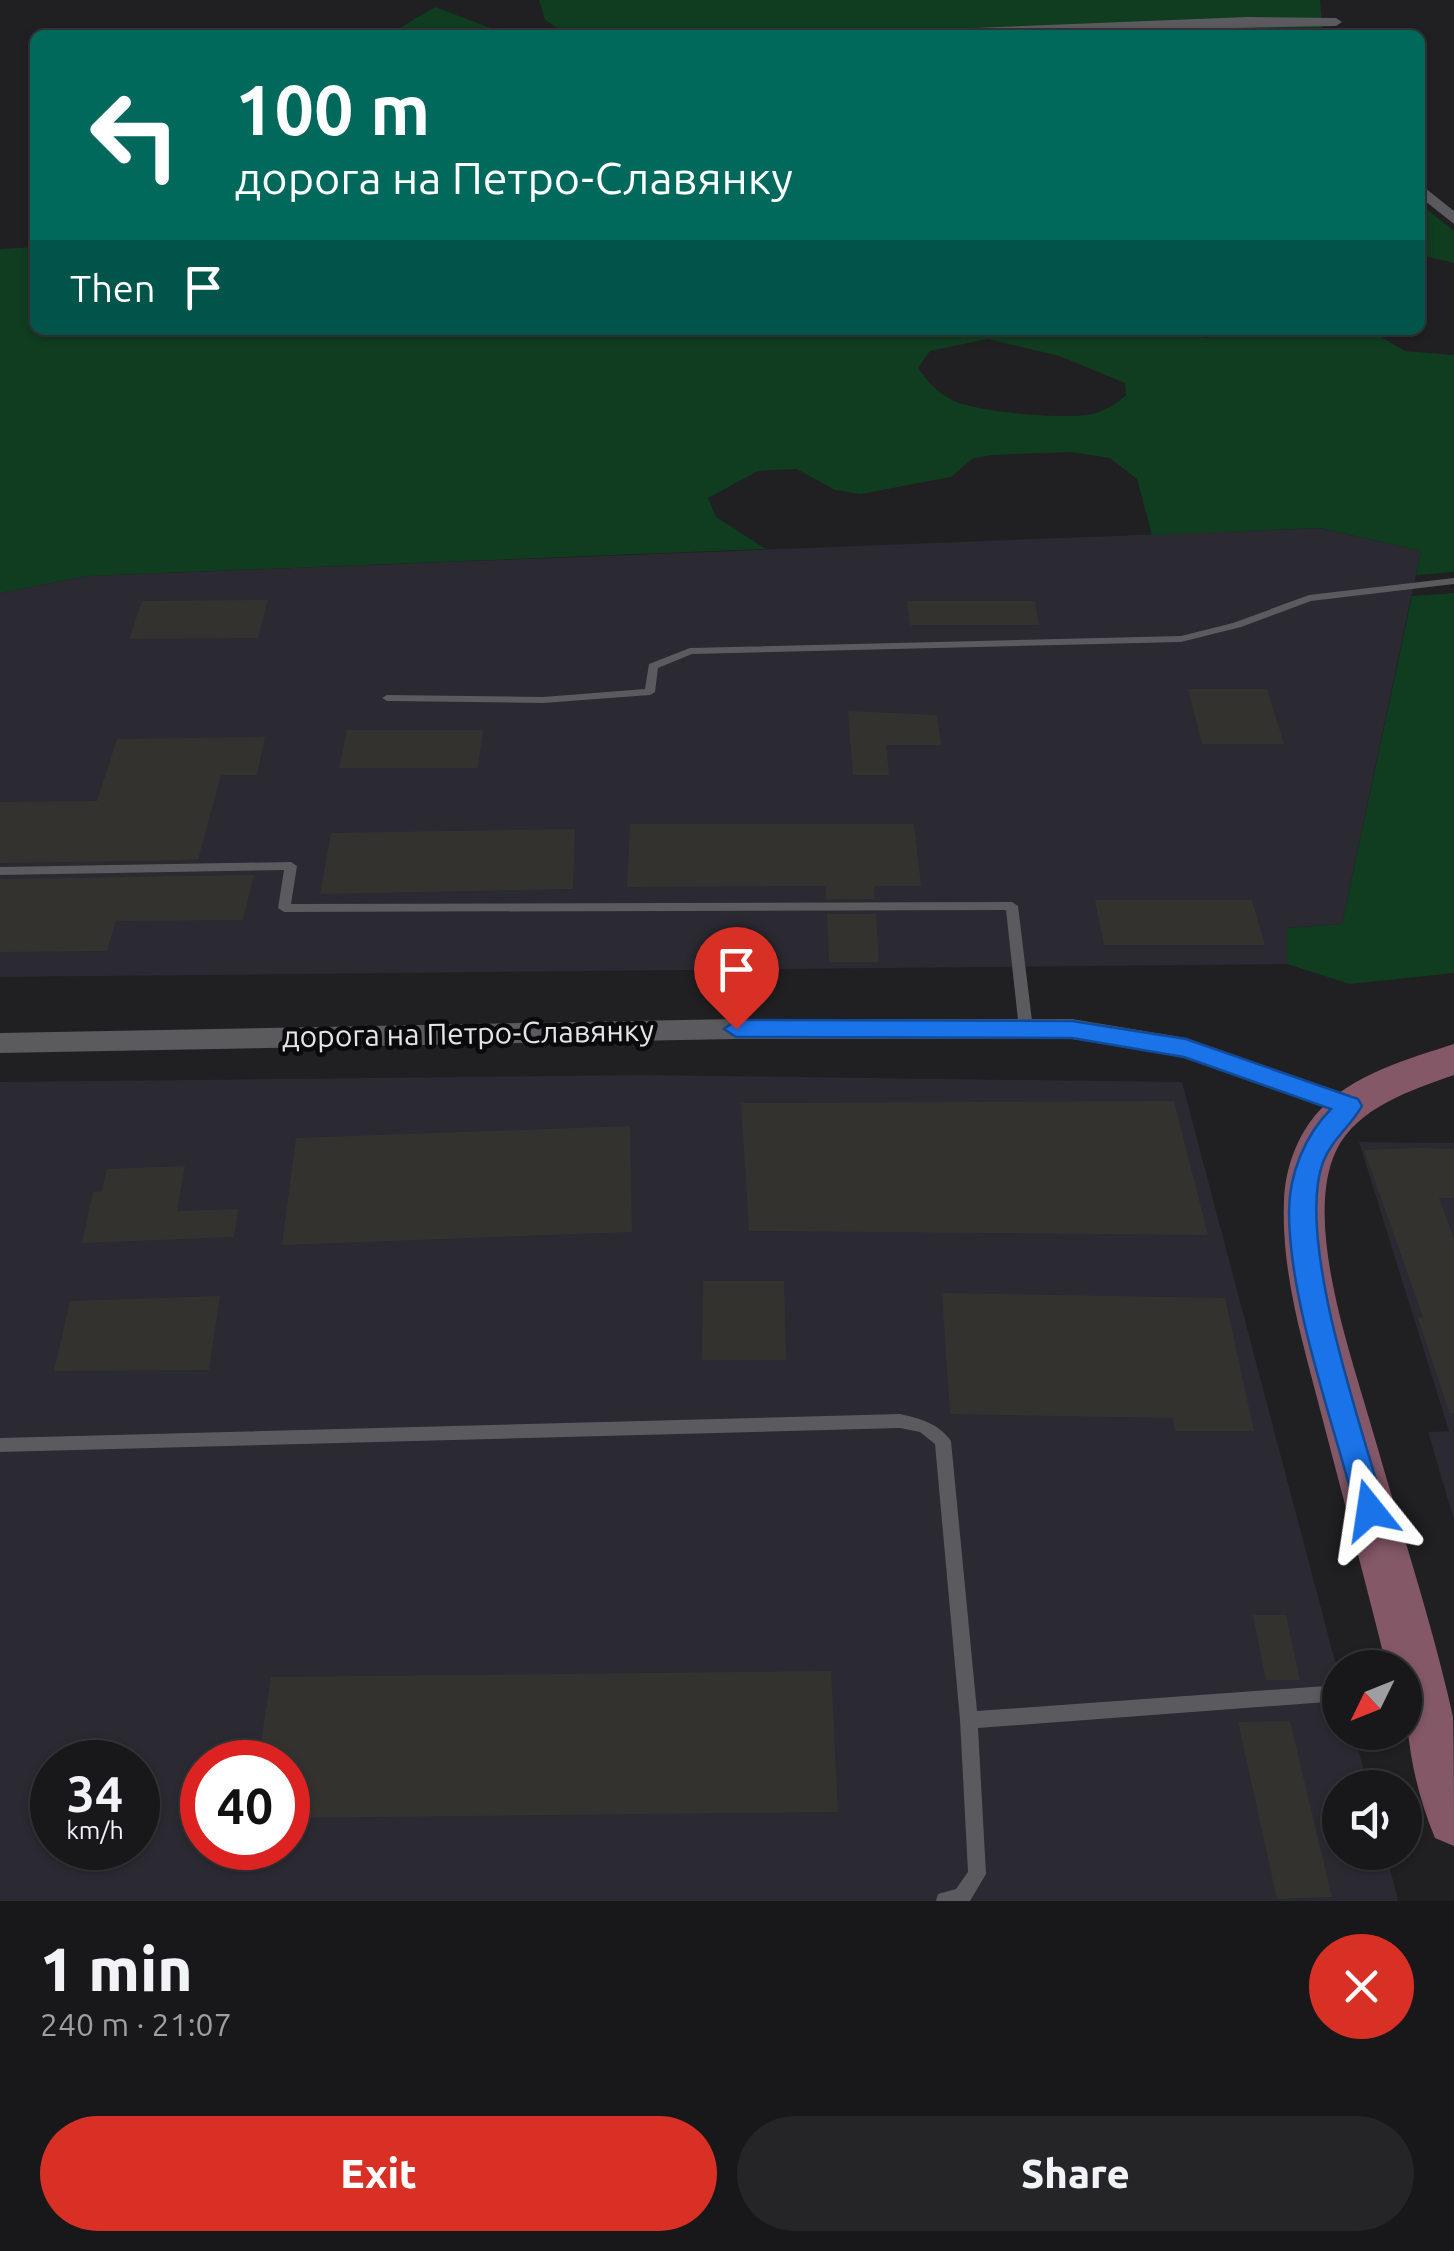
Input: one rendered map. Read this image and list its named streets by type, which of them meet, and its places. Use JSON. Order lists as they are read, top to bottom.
{
  "streets": {
    "street": ["дорога на Петро-Славянку"]
  },
  "north": "bottom left",
  "page": {
    "turn": ["100 m", "дорога на Петро-Славянку"],
    "then": "Then",
    "speed": "34 km/h",
    "limit": "40",
    "heading": ["1 min", "240 m · 21:07"],
    "buttons": ["Exit", "Share"]
  }
}
